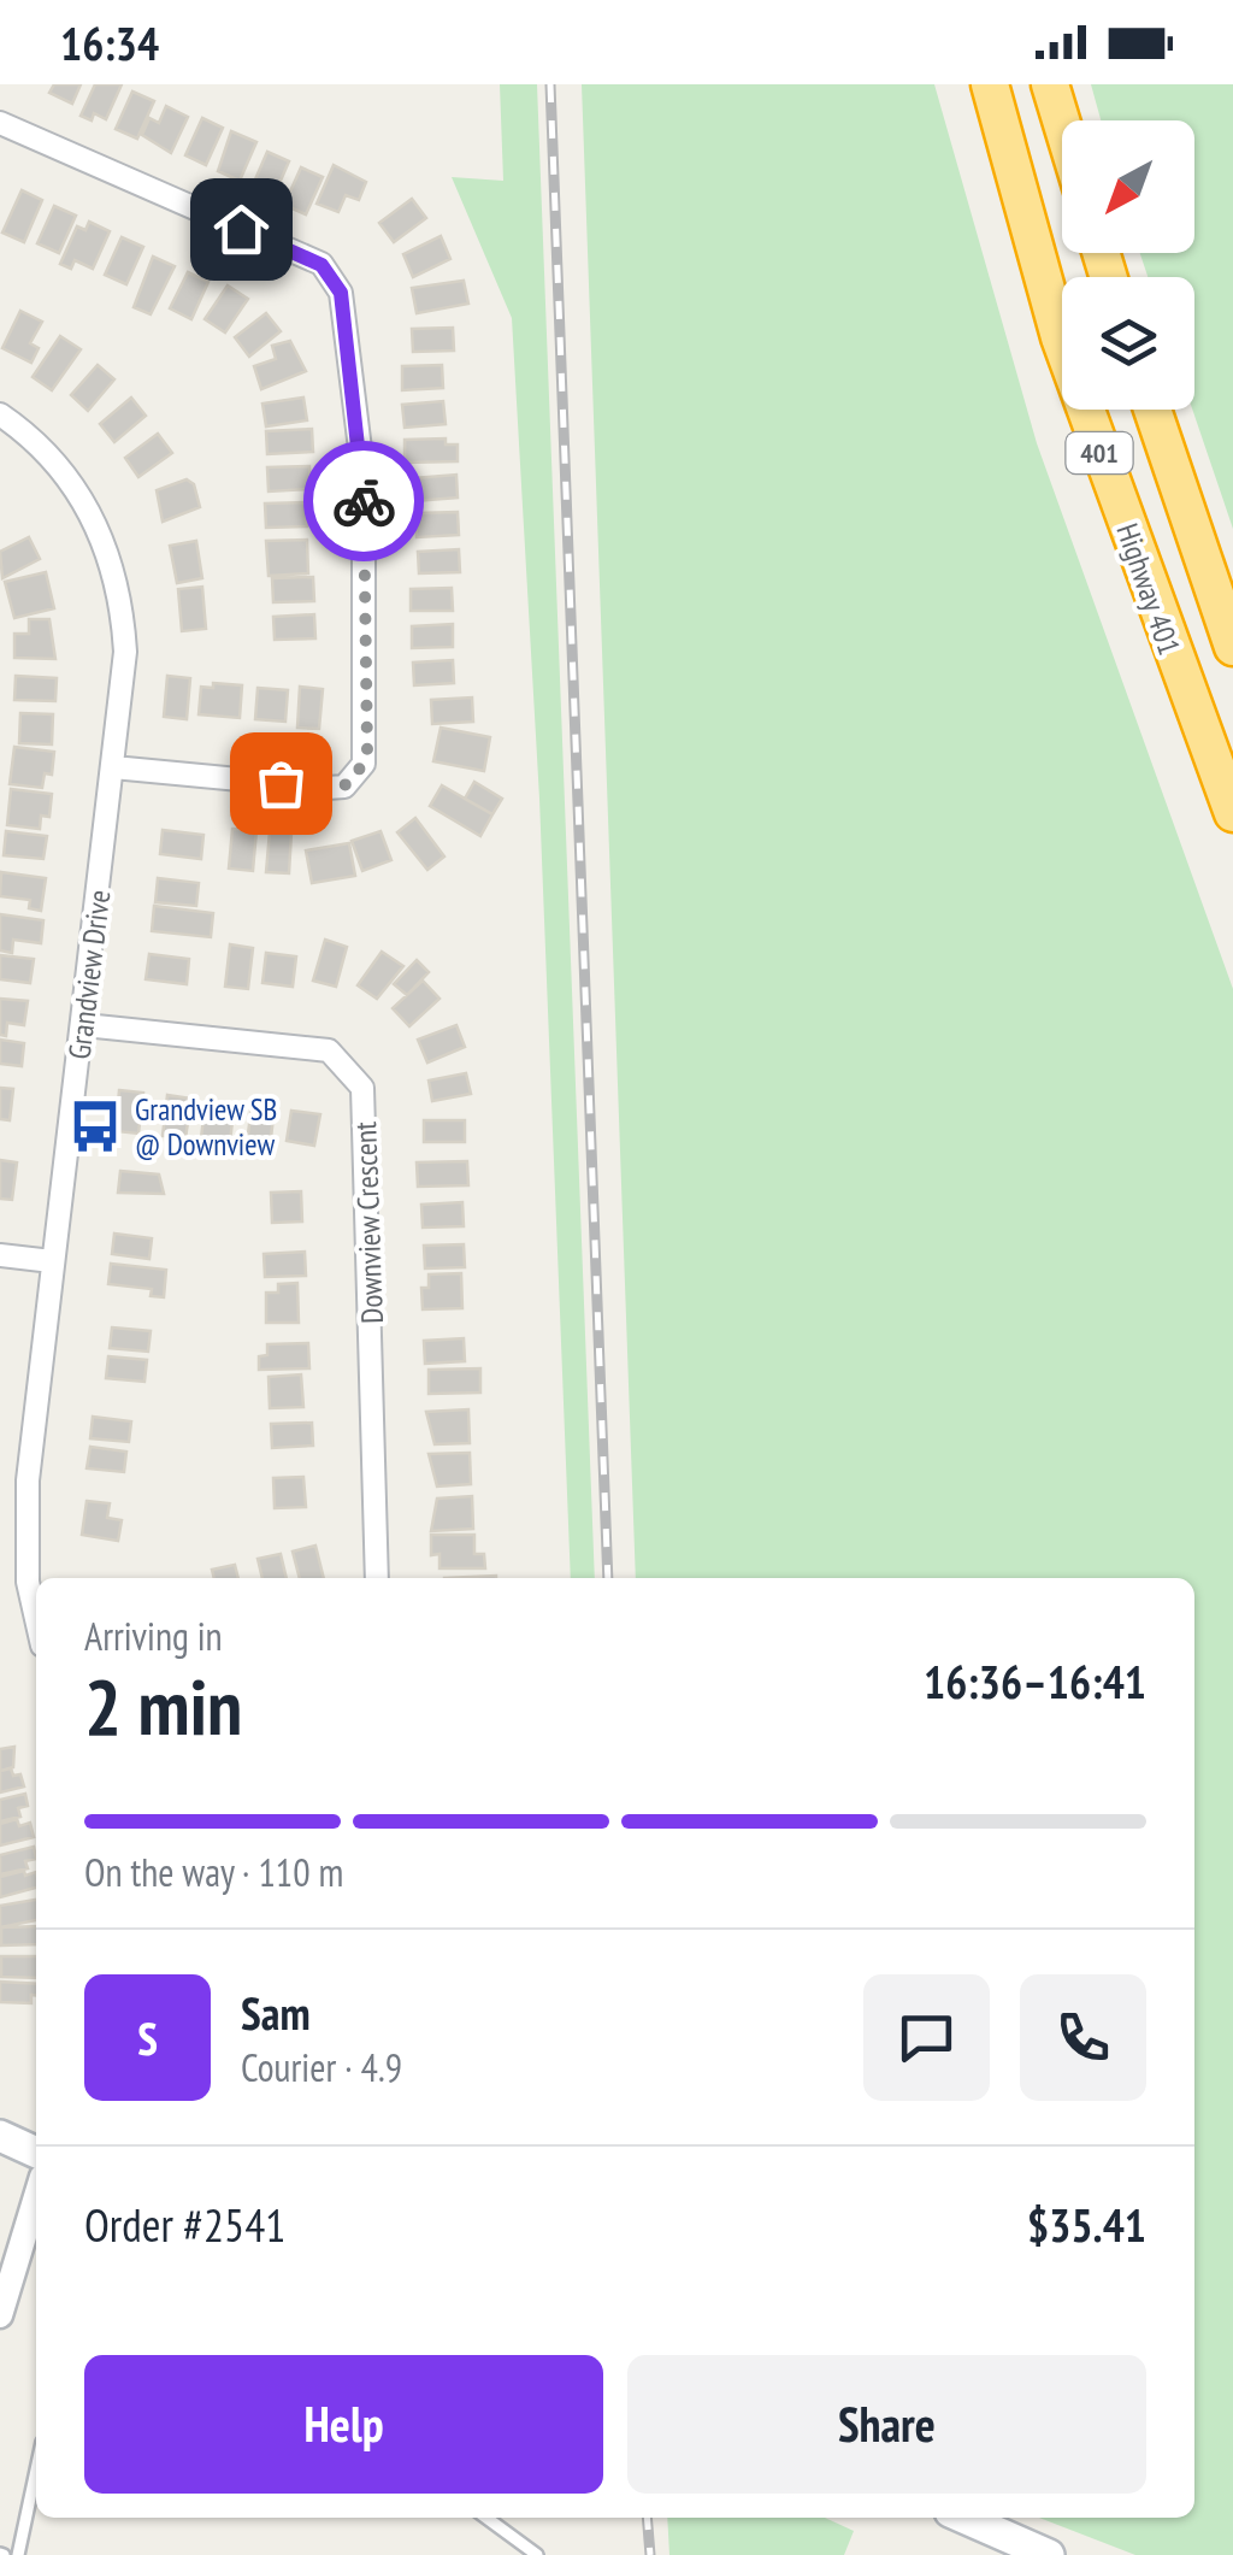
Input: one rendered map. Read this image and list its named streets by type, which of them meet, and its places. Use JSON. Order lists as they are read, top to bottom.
{
  "streets": {
    "highway": ["401", "Highway 401"],
    "street": ["Grandview Drive", "Downview Crescent"]
  },
  "crossings": [
    ["Grandview Drive", "Downview Crescent"]
  ],
  "places": {
    "bus stop": ["Grandview SB @ Downview"]
  },
  "north": "bottom left",
  "page": {
    "status": "16:34",
    "heading": ["2 min", "Arriving in", "16:36–16:41"],
    "panel": [
      "Sam",
      "Courier · 4.9",
      "Order #2541",
      "$35.41"
    ],
    "bar": "On the way · 110 m",
    "round": "S",
    "buttons": ["Help", "Share"]
  }
}
